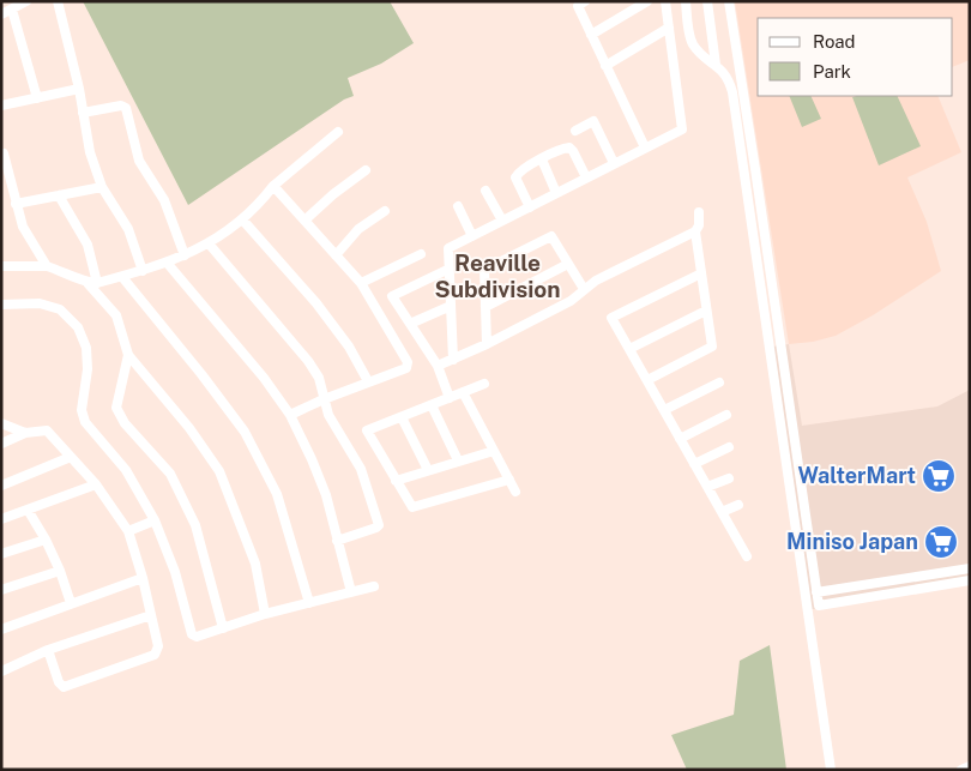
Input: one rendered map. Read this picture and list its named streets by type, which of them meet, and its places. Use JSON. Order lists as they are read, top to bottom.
{
  "districts": ["Reaville Subdivision"],
  "places": {
    "supermarket": ["WalterMart", "Miniso Japan"]
  },
  "legend": ["Road", "Park"]
}
